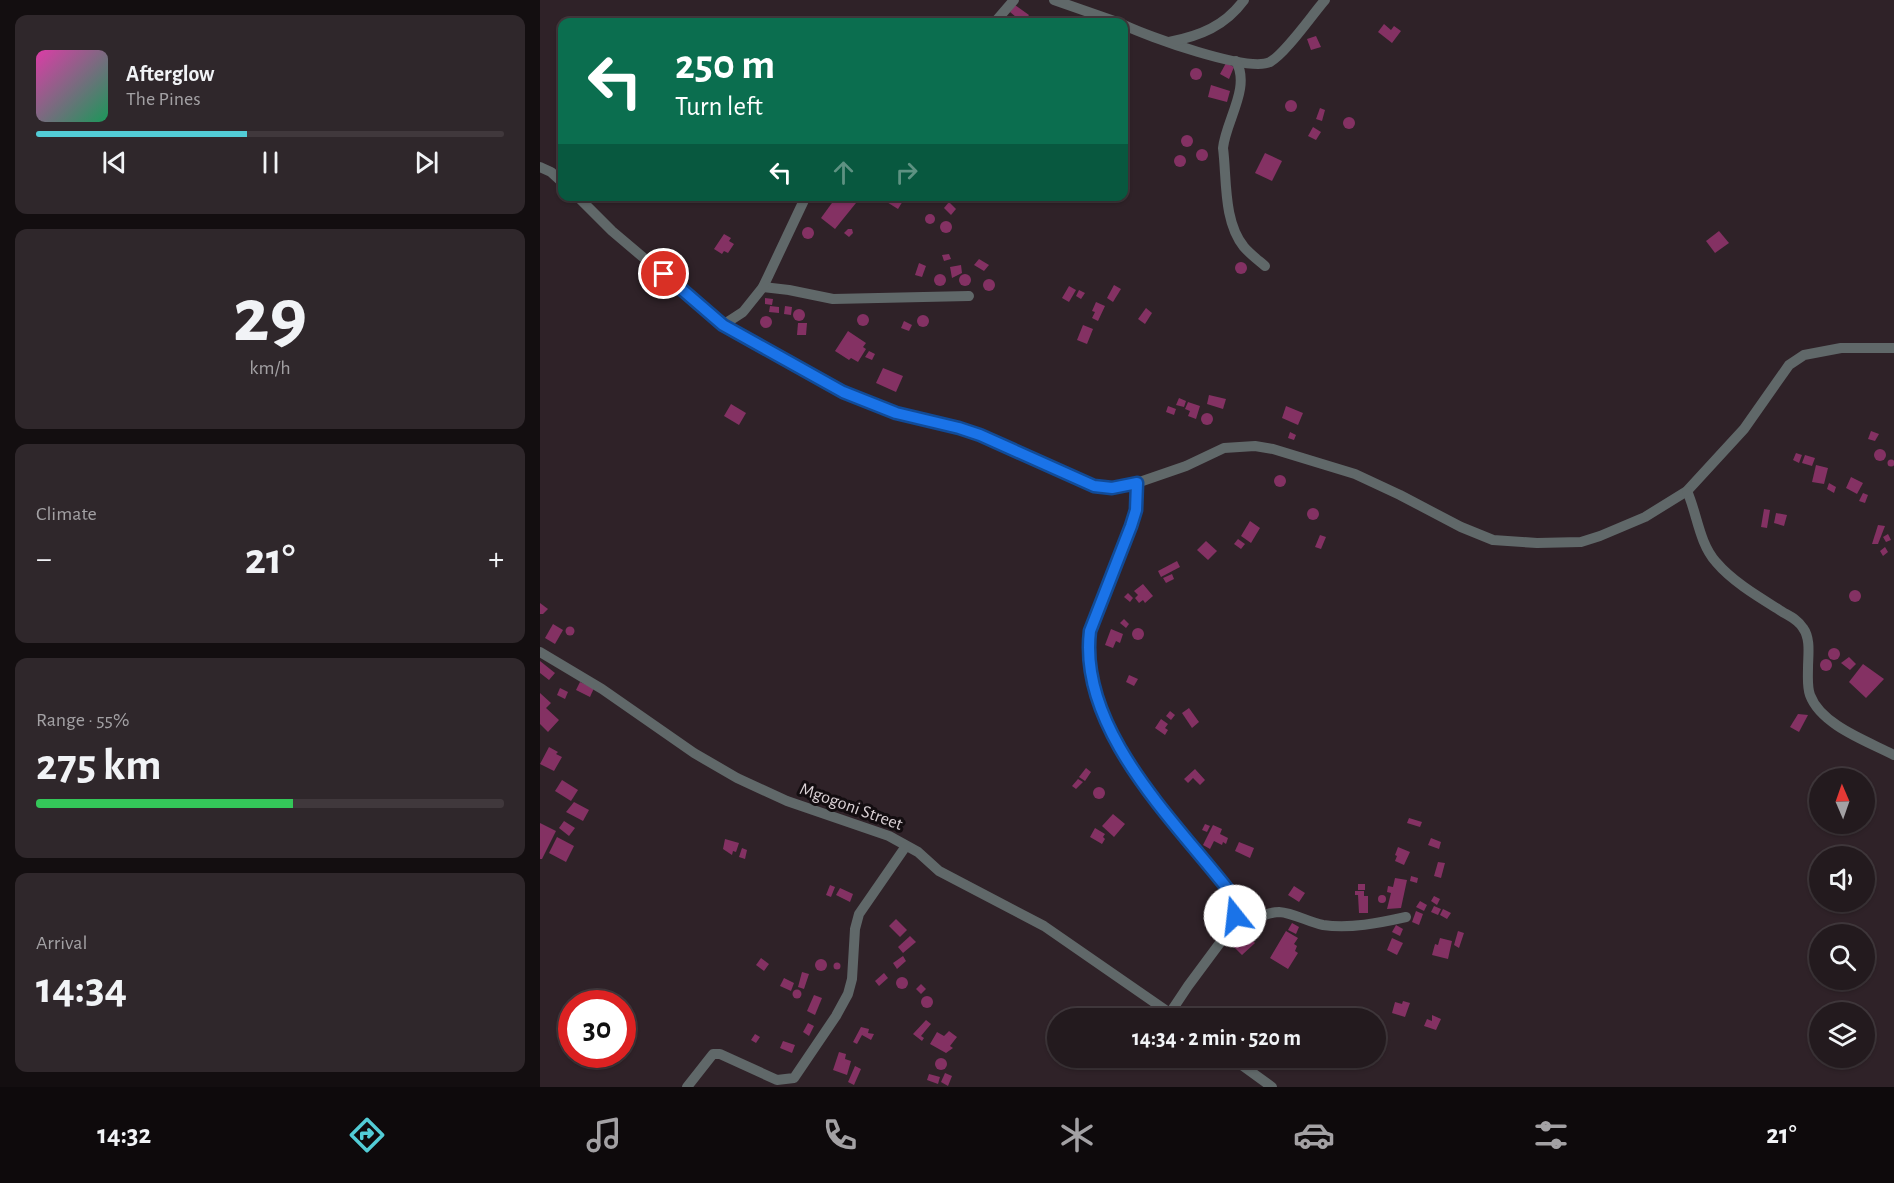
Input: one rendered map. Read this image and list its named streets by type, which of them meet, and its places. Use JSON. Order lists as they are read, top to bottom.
{
  "streets": {
    "street": ["Mgogoni Street"]
  },
  "north": "top",
  "page": {
    "turn": ["250 m", "Turn left"],
    "song": ["Afterglow", "The Pines"],
    "tile": [
      ["29", "km/h"],
      "Climate",
      ["Range · 55%", "275 km"],
      ["Arrival", "14:34"]
    ],
    "heat": ["−", "21°", "+"],
    "limit": "30",
    "trip": "14:34 · 2 min · 520 m",
    "tabs": ["14:32", "21°"]
  }
}
